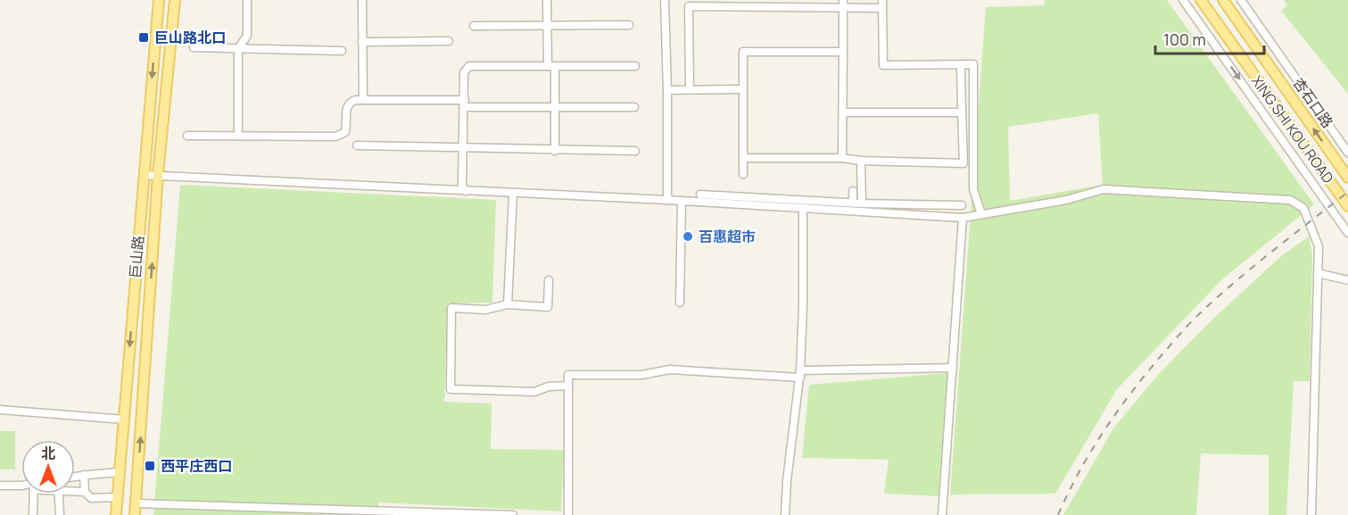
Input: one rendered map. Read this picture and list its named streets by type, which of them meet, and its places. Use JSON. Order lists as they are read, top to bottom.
{
  "streets": {
    "main road": ["XING SHI KOU ROAD", "巨山路"],
    "street": ["杏石口路"]
  },
  "places": {
    "transit": ["巨山路北口", "西平庄西口"],
    "other": ["百惠超市"]
  },
  "scale_bar": "100 m",
  "north": "top"
}
